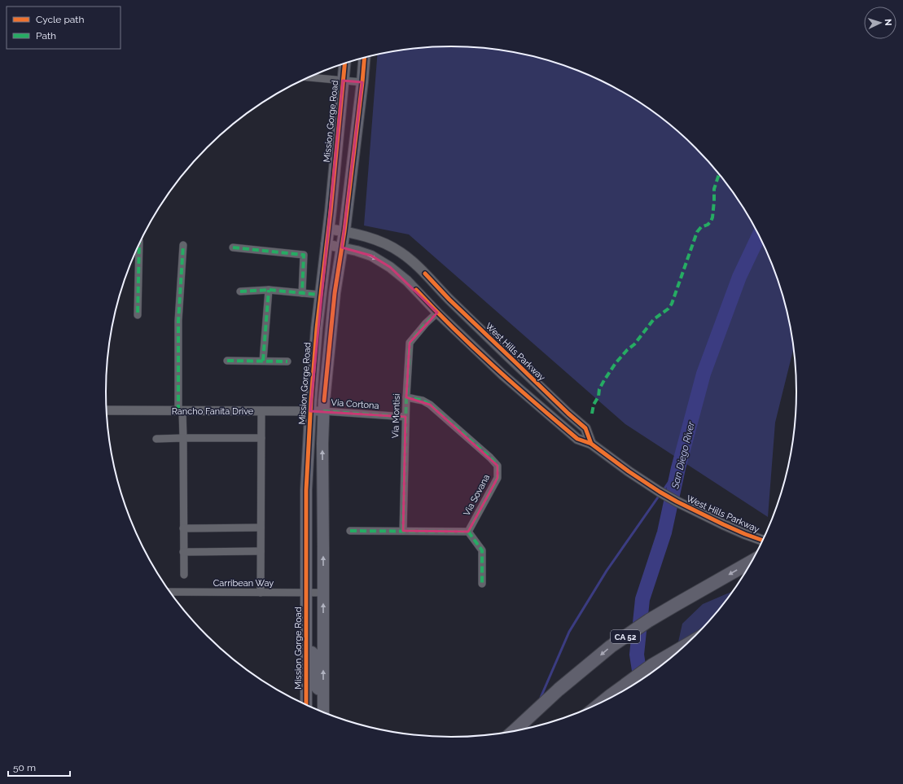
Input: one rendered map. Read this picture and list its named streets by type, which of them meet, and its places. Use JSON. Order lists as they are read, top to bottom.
{
  "streets": {
    "highway": ["CA 52"],
    "main road": ["Mission Gorge Road", "West Hills Parkway"],
    "street": [
      "Via Cortona",
      "Rancho Fanita Drive",
      "Via Montisi",
      "Via Sovana",
      "Carribean Way"
    ]
  },
  "crossings": [
    ["Mission Gorge Road", "West Hills Parkway"],
    ["Mission Gorge Road", "Rancho Fanita Drive"],
    ["Mission Gorge Road", "Carribean Way"],
    ["West Hills Parkway", "Via Montisi"],
    ["Via Cortona", "Rancho Fanita Drive"],
    ["Via Cortona", "Via Montisi"],
    ["Via Montisi", "Via Sovana"]
  ],
  "water": ["San Diego River"],
  "legend": ["Cycle path", "Path"],
  "scale_bar": "50 m",
  "north": "right"
}
